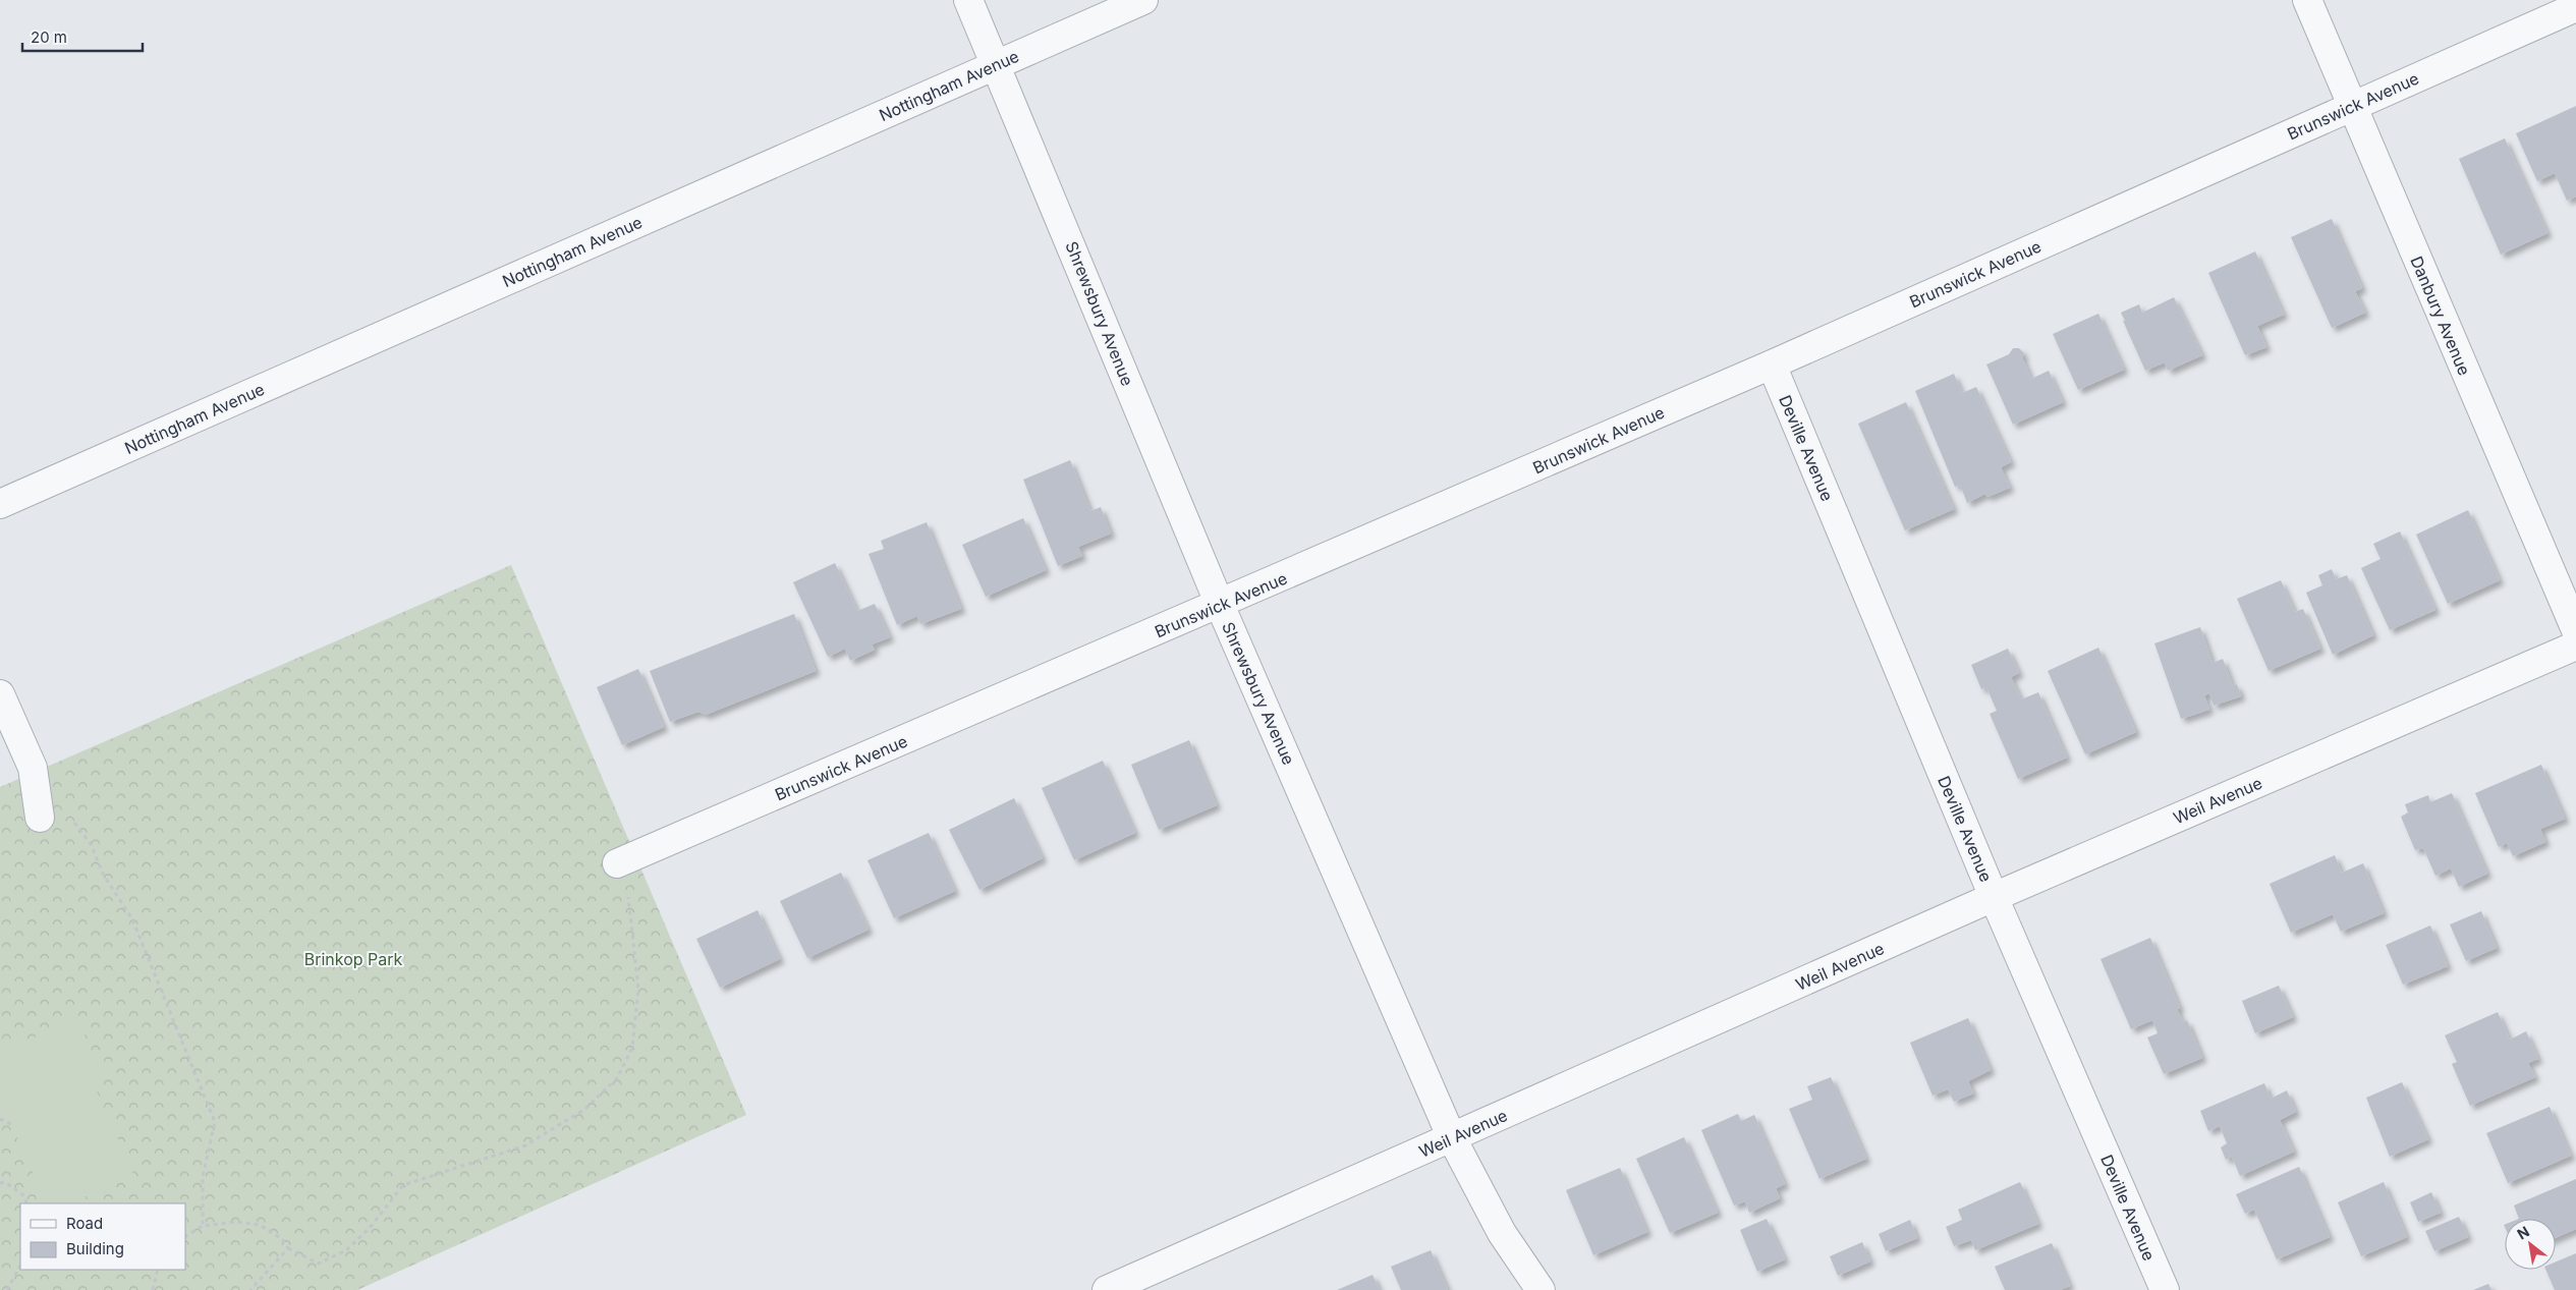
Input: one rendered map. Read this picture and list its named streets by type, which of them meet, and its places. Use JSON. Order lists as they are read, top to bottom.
{
  "streets": {
    "street": [
      "Nottingham Avenue",
      "Brunswick Avenue",
      "Shrewsbury Avenue",
      "Danbury Avenue",
      "Deville Avenue",
      "Weil Avenue"
    ]
  },
  "crossings": [
    ["Nottingham Avenue", "Shrewsbury Avenue"],
    ["Brunswick Avenue", "Shrewsbury Avenue"],
    ["Brunswick Avenue", "Danbury Avenue"],
    ["Brunswick Avenue", "Deville Avenue"],
    ["Shrewsbury Avenue", "Weil Avenue"],
    ["Deville Avenue", "Weil Avenue"]
  ],
  "parks": ["Brinkop Park"],
  "legend": ["Road", "Building"],
  "scale_bar": "20 m",
  "north": "top left"
}
